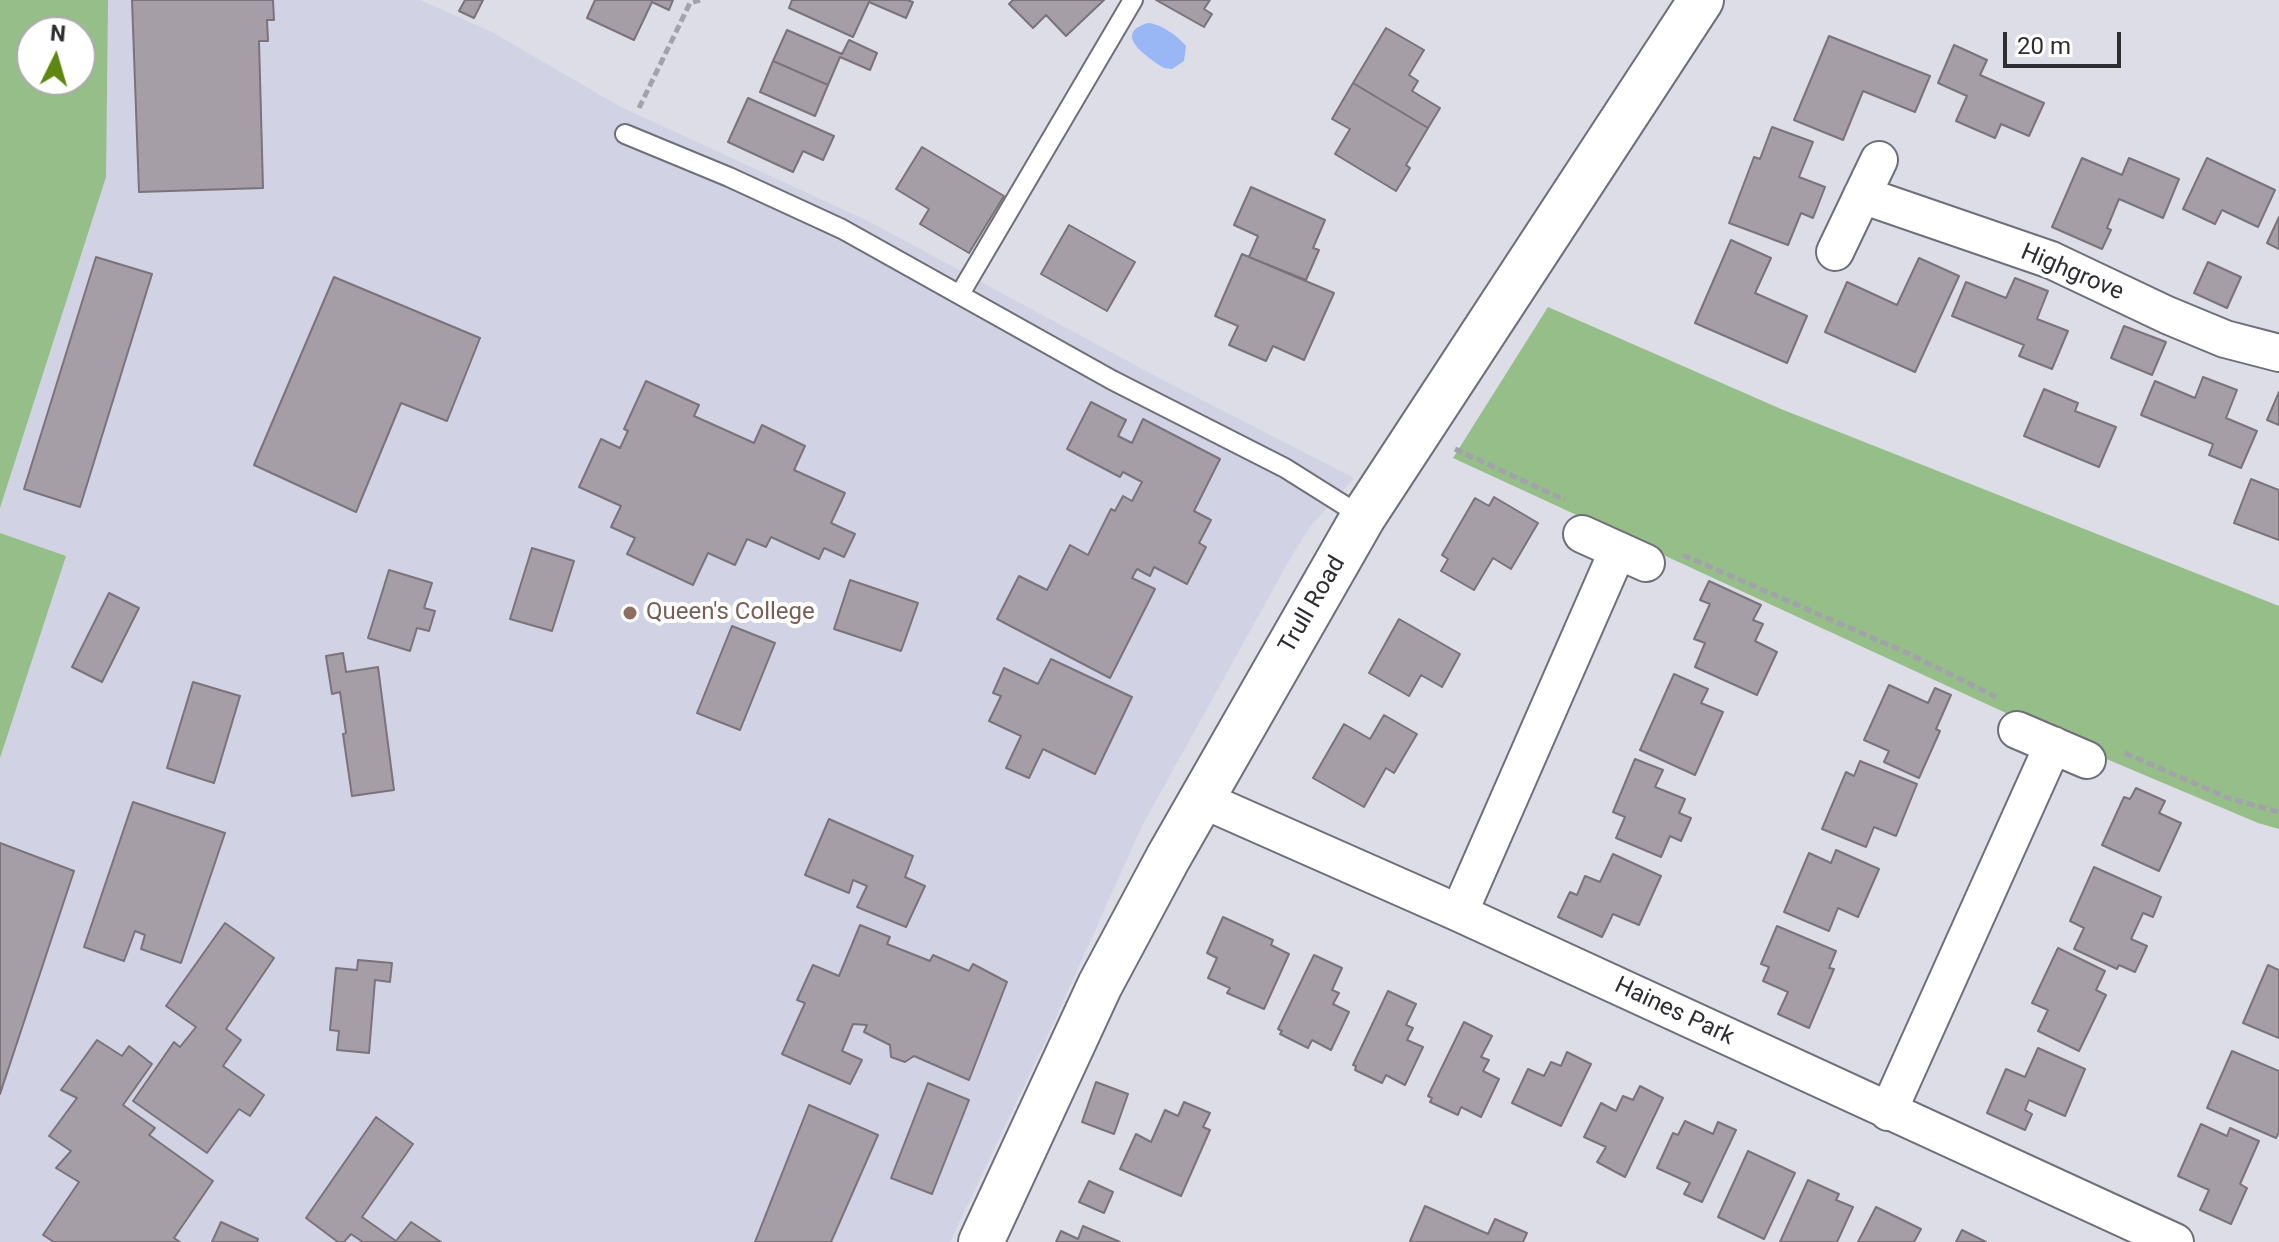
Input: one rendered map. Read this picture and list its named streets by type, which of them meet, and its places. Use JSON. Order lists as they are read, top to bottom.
{
  "streets": {
    "street": ["Highgrove", "Trull Road", "Haines Park"]
  },
  "crossings": [
    ["Trull Road", "Haines Park"]
  ],
  "places": ["Queen's College"],
  "scale_bar": "20 m",
  "north": "top"
}
